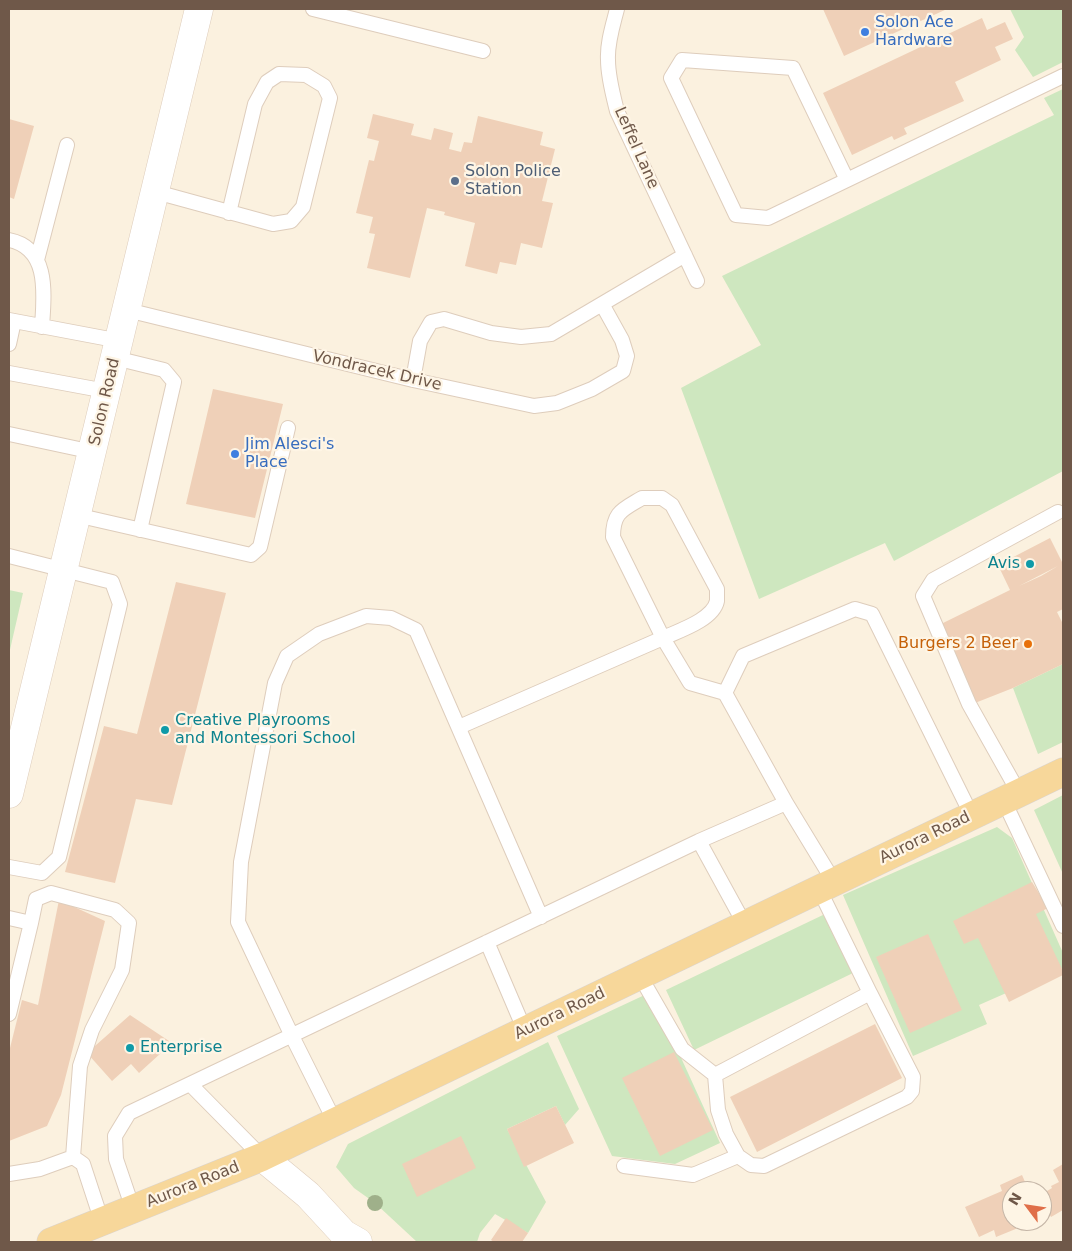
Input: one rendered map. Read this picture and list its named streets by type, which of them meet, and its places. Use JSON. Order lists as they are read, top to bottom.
{
  "streets": {
    "main road": ["Aurora Road"],
    "street": ["Solon Road"],
    "lane": ["Leffel Lane", "Vondracek Drive"]
  },
  "crossings": [
    ["Vondracek Drive", "Solon Road"]
  ],
  "places": [
    "Solon Ace Hardware",
    "Solon Police Station",
    "Jim Alesci's Place",
    "Avis",
    "Burgers 2 Beer",
    "Creative Playrooms and Montessori School",
    "Enterprise"
  ],
  "north": "top left"
}
